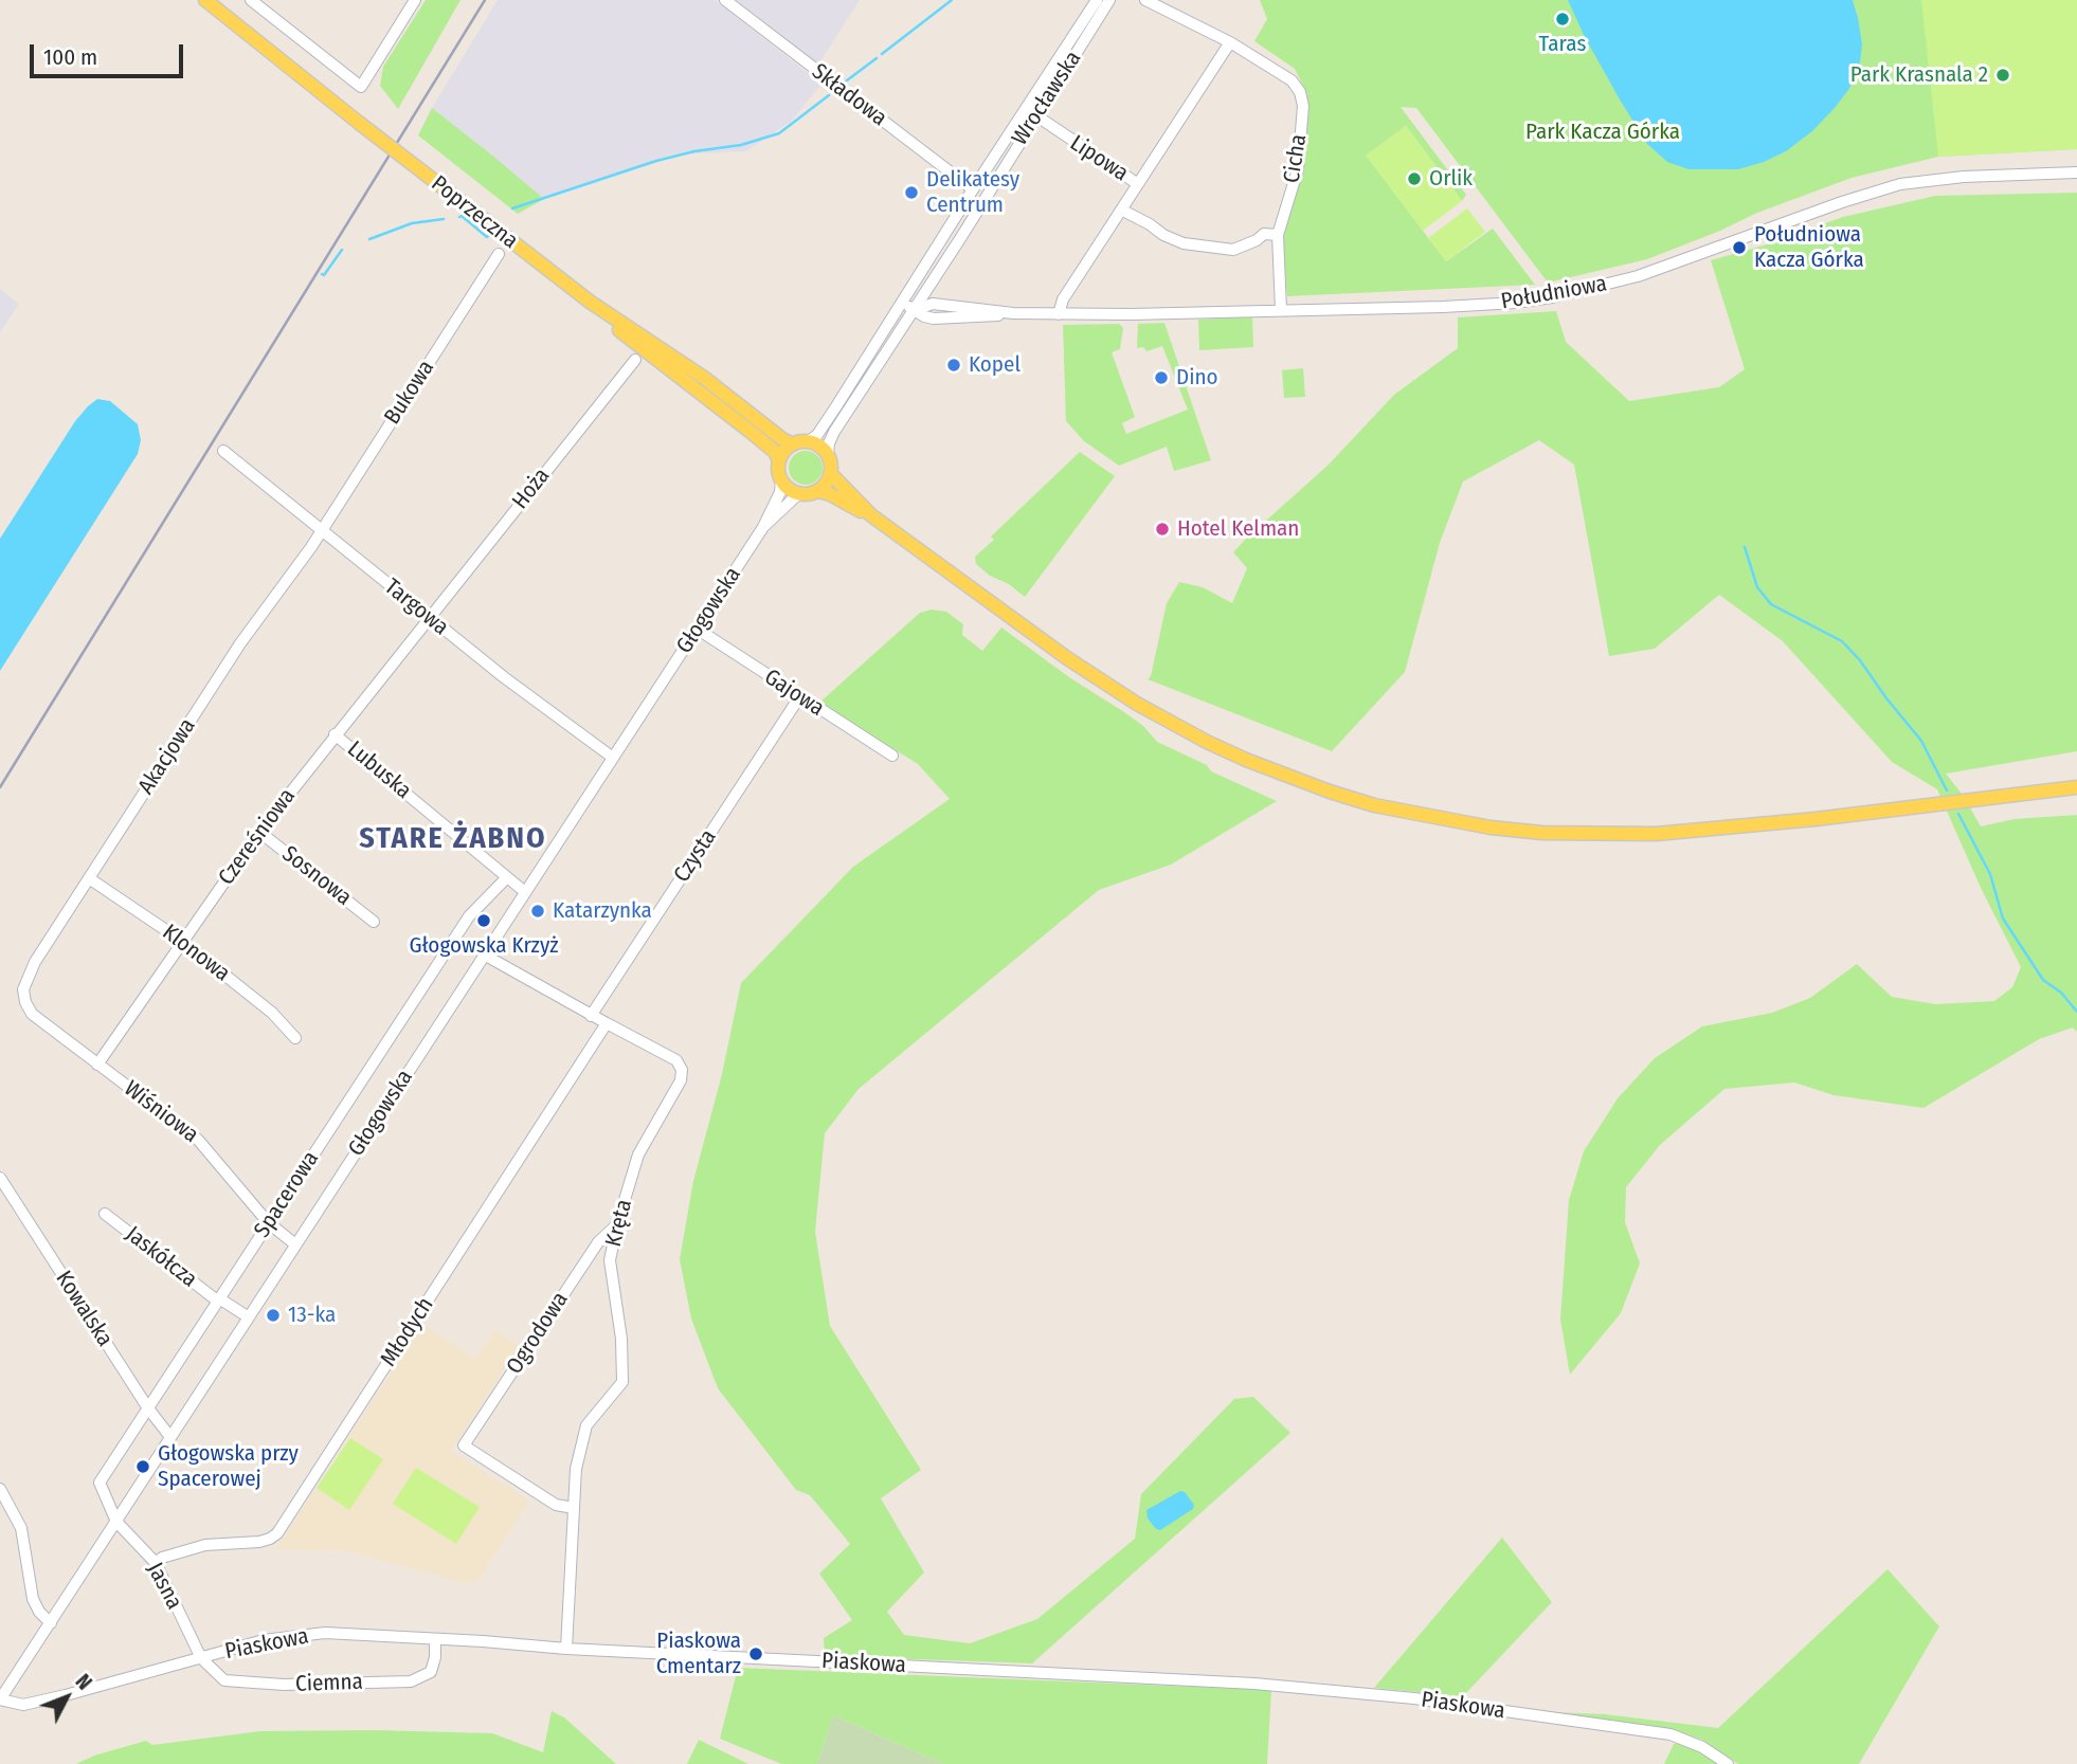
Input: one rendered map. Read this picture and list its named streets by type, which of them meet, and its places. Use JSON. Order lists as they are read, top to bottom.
{
  "streets": {
    "main road": ["Poprzeczna"],
    "street": [
      "Składowa",
      "Wrocławska",
      "Lipowa",
      "Cicha",
      "Południowa",
      "Bukowa",
      "Hoża",
      "Targowa",
      "Głogowska",
      "Gajowa",
      "Akacjowa",
      "Lubuska",
      "Czereśniowa",
      "Czysta",
      "Sosnowa",
      "Klonowa",
      "Wiśniowa",
      "Spacerowa",
      "Kręta",
      "Jaskółcza",
      "Kowalska",
      "Młodych",
      "Ogrodowa",
      "Jasna",
      "Piaskowa",
      "Ciemna"
    ]
  },
  "crossings": [
    ["Składowa", "Wrocławska"],
    ["Wrocławska", "Lipowa"],
    ["Wrocławska", "Południowa"],
    ["Lipowa", "Cicha"],
    ["Lipowa", "Południowa"],
    ["Cicha", "Południowa"],
    ["Poprzeczna", "Głogowska"],
    ["Bukowa", "Targowa"],
    ["Bukowa", "Akacjowa"],
    ["Hoża", "Targowa"],
    ["Hoża", "Czereśniowa"],
    ["Targowa", "Głogowska"],
    ["Targowa", "Akacjowa"],
    ["Targowa", "Czereśniowa"],
    ["Głogowska", "Gajowa"],
    ["Głogowska", "Lubuska"],
    ["Głogowska", "Wiśniowa"],
    ["Głogowska", "Spacerowa"],
    ["Głogowska", "Kręta"],
    ["Głogowska", "Jaskółcza"],
    ["Głogowska", "Kowalska"],
    ["Głogowska", "Jasna"],
    ["Głogowska", "Piaskowa"],
    ["Gajowa", "Czysta"],
    ["Akacjowa", "Klonowa"],
    ["Akacjowa", "Wiśniowa"],
    ["Lubuska", "Czereśniowa"],
    ["Lubuska", "Spacerowa"],
    ["Czereśniowa", "Sosnowa"],
    ["Czereśniowa", "Klonowa"],
    ["Czereśniowa", "Wiśniowa"],
    ["Czysta", "Kręta"],
    ["Wiśniowa", "Spacerowa"],
    ["Spacerowa", "Jaskółcza"],
    ["Spacerowa", "Kowalska"],
    ["Spacerowa", "Jasna"],
    ["Kręta", "Młodych"],
    ["Kręta", "Ogrodowa"],
    ["Kręta", "Piaskowa"],
    ["Młodych", "Jasna"],
    ["Jasna", "Piaskowa"],
    ["Jasna", "Ciemna"],
    ["Piaskowa", "Ciemna"]
  ],
  "districts": ["STARE ŻABNO"],
  "parks": ["Park Kacza Górka"],
  "places": [
    "Taras",
    "Park Krasnala 2",
    "Orlik",
    "Delikatesy Centrum",
    "Południowa Kacza Górka",
    "Kopel",
    "Dino",
    "Hotel Kelman",
    "Katarzynka",
    "Głogowska Krzyż",
    "13-ka",
    "Głogowska przy Spacerowej",
    "Piaskowa Cmentarz"
  ],
  "scale_bar": "100 m",
  "north": "top right"
}
